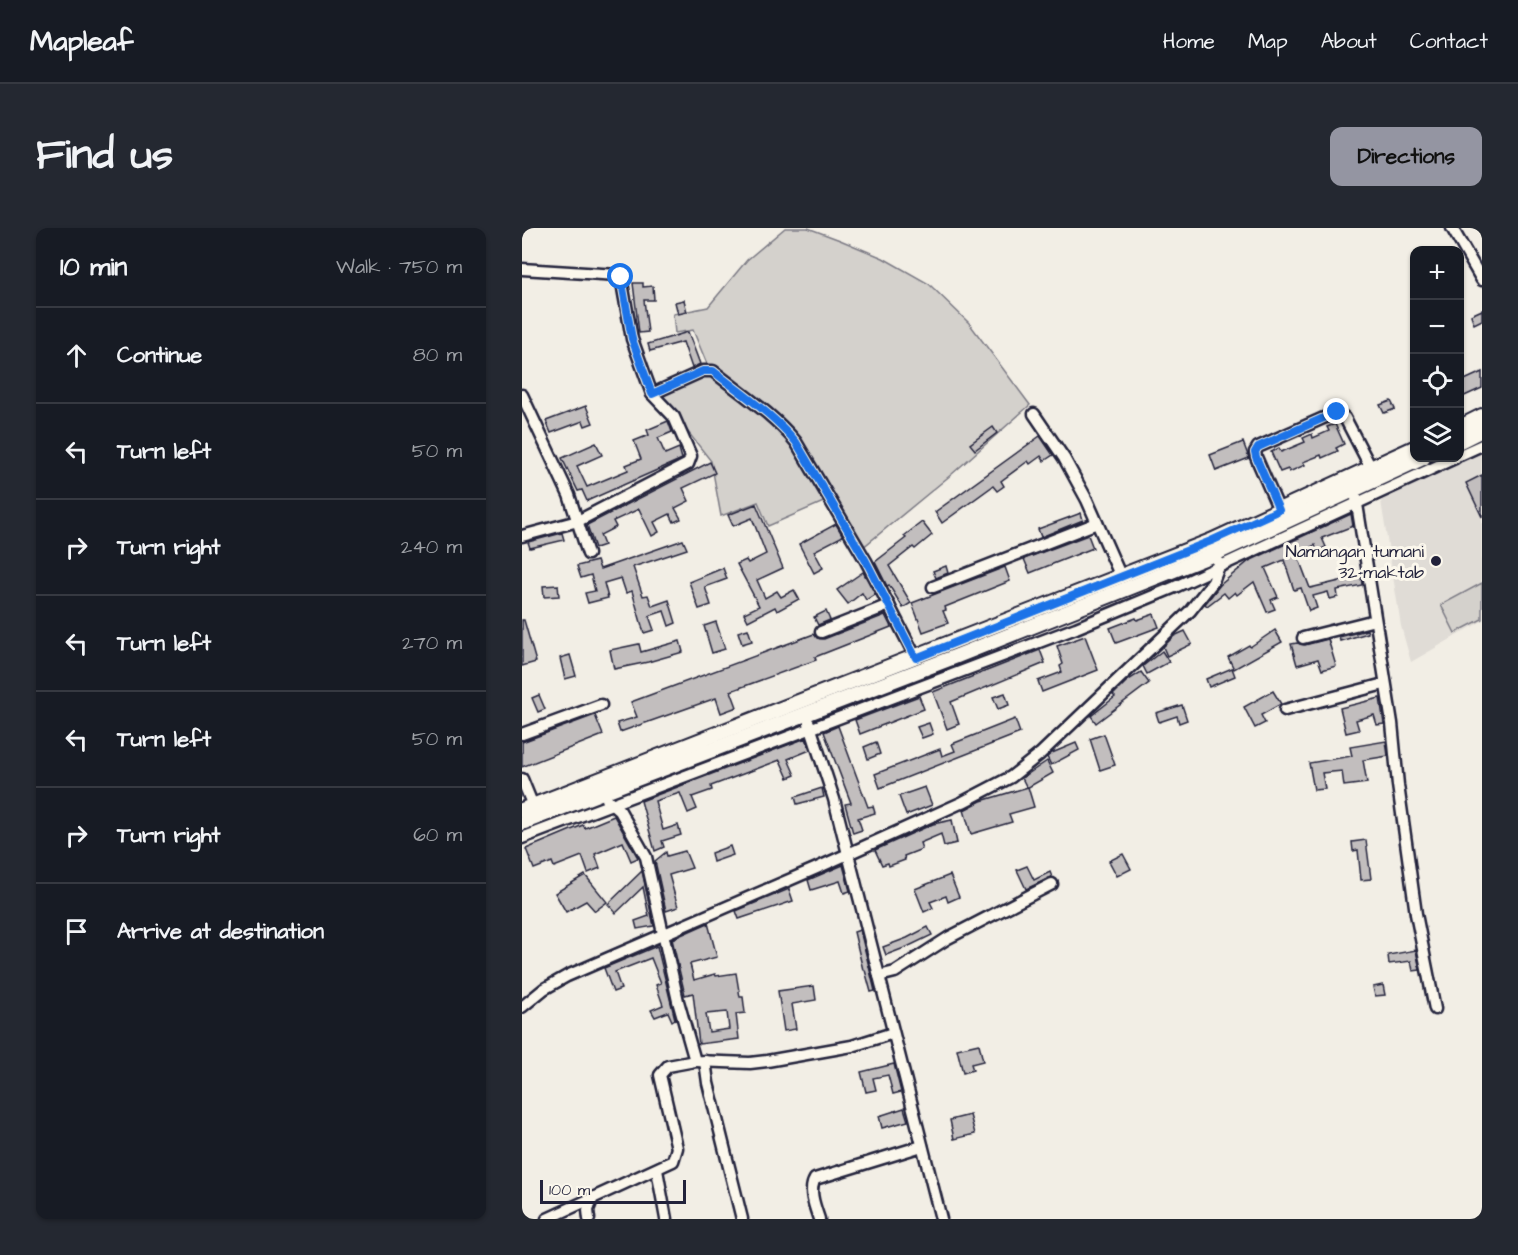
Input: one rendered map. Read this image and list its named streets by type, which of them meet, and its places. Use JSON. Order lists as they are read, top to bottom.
{
  "places": ["Namangan tumani 32-maktab"],
  "scale_bar": "100 m",
  "page": {
    "header": "Mapleaf",
    "nav": [
      "Home",
      "Map",
      "About",
      "Contact"
    ],
    "title": "Find us",
    "buttons": "Directions",
    "heading": ["10 min", "Walk · 750 m"],
    "map_buttons": ["+", "−"],
    "list": [
      ["Continue", "80 m"],
      ["Turn left", "50 m"],
      ["Turn right", "240 m"],
      ["Turn left", "270 m"],
      ["Turn left", "50 m"],
      ["Turn right", "60 m"],
      "Arrive at destination"
    ],
    "scale": "100 m"
  }
}
